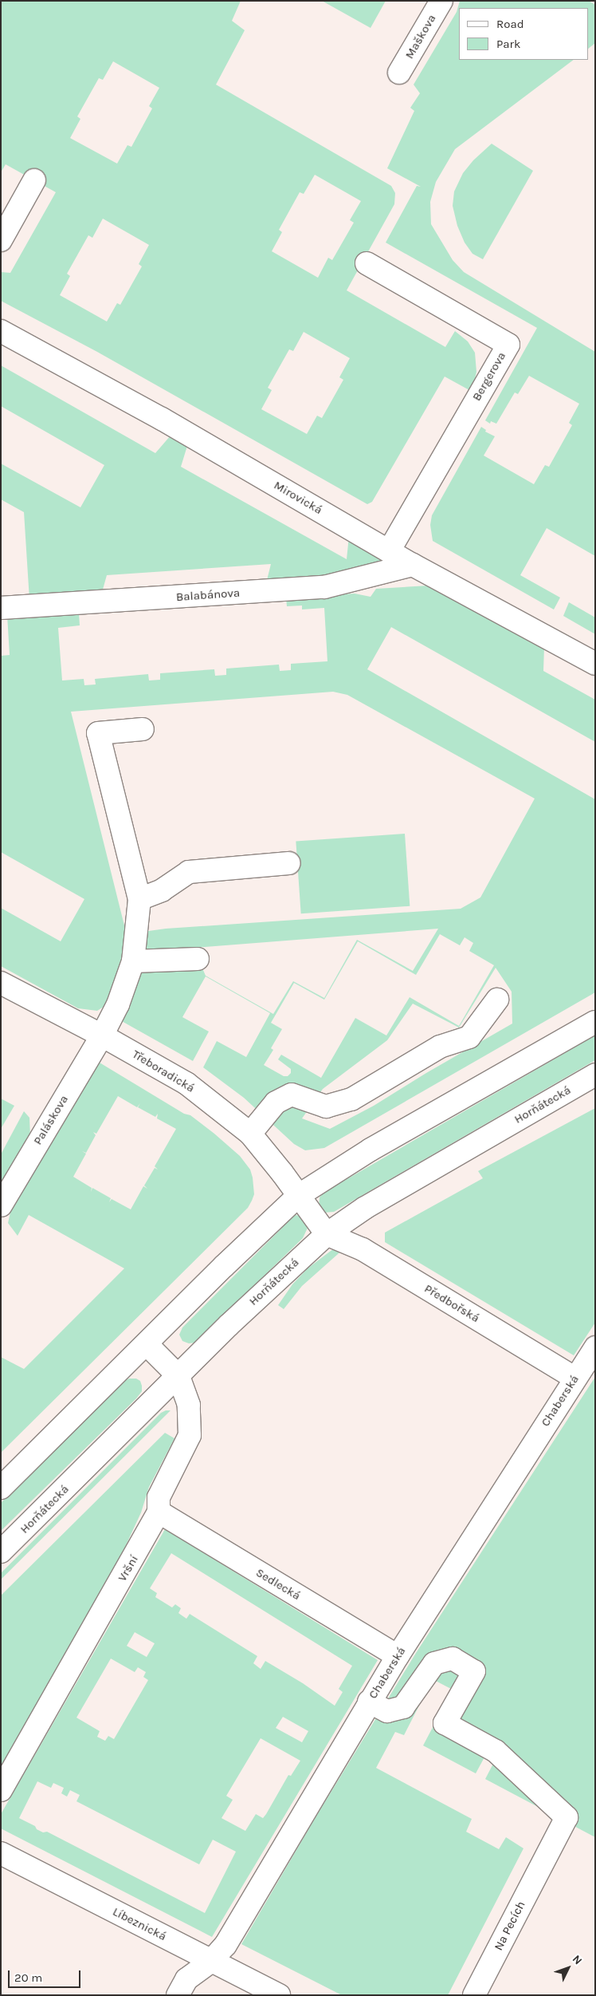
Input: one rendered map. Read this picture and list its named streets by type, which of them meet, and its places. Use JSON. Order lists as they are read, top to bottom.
{
  "streets": {
    "street": [
      "Maškova",
      "Bergerova",
      "Mirovická",
      "Balabánova",
      "Třeboradická",
      "Horňátecká",
      "Paláskova",
      "Předbořská",
      "Chaberská",
      "Vršní",
      "Sedlecká",
      "Líbeznická",
      "Na Pecích"
    ]
  },
  "crossings": [
    ["Bergerova", "Mirovická"],
    ["Mirovická", "Balabánova"],
    ["Třeboradická", "Horňátecká"],
    ["Třeboradická", "Paláskova"],
    ["Třeboradická", "Předbořská"],
    ["Horňátecká", "Předbořská"],
    ["Horňátecká", "Vršní"],
    ["Předbořská", "Chaberská"],
    ["Chaberská", "Sedlecká"],
    ["Chaberská", "Líbeznická"],
    ["Chaberská", "Na Pecích"],
    ["Vršní", "Sedlecká"]
  ],
  "legend": ["Road", "Park"],
  "scale_bar": "20 m",
  "north": "top right"
}
